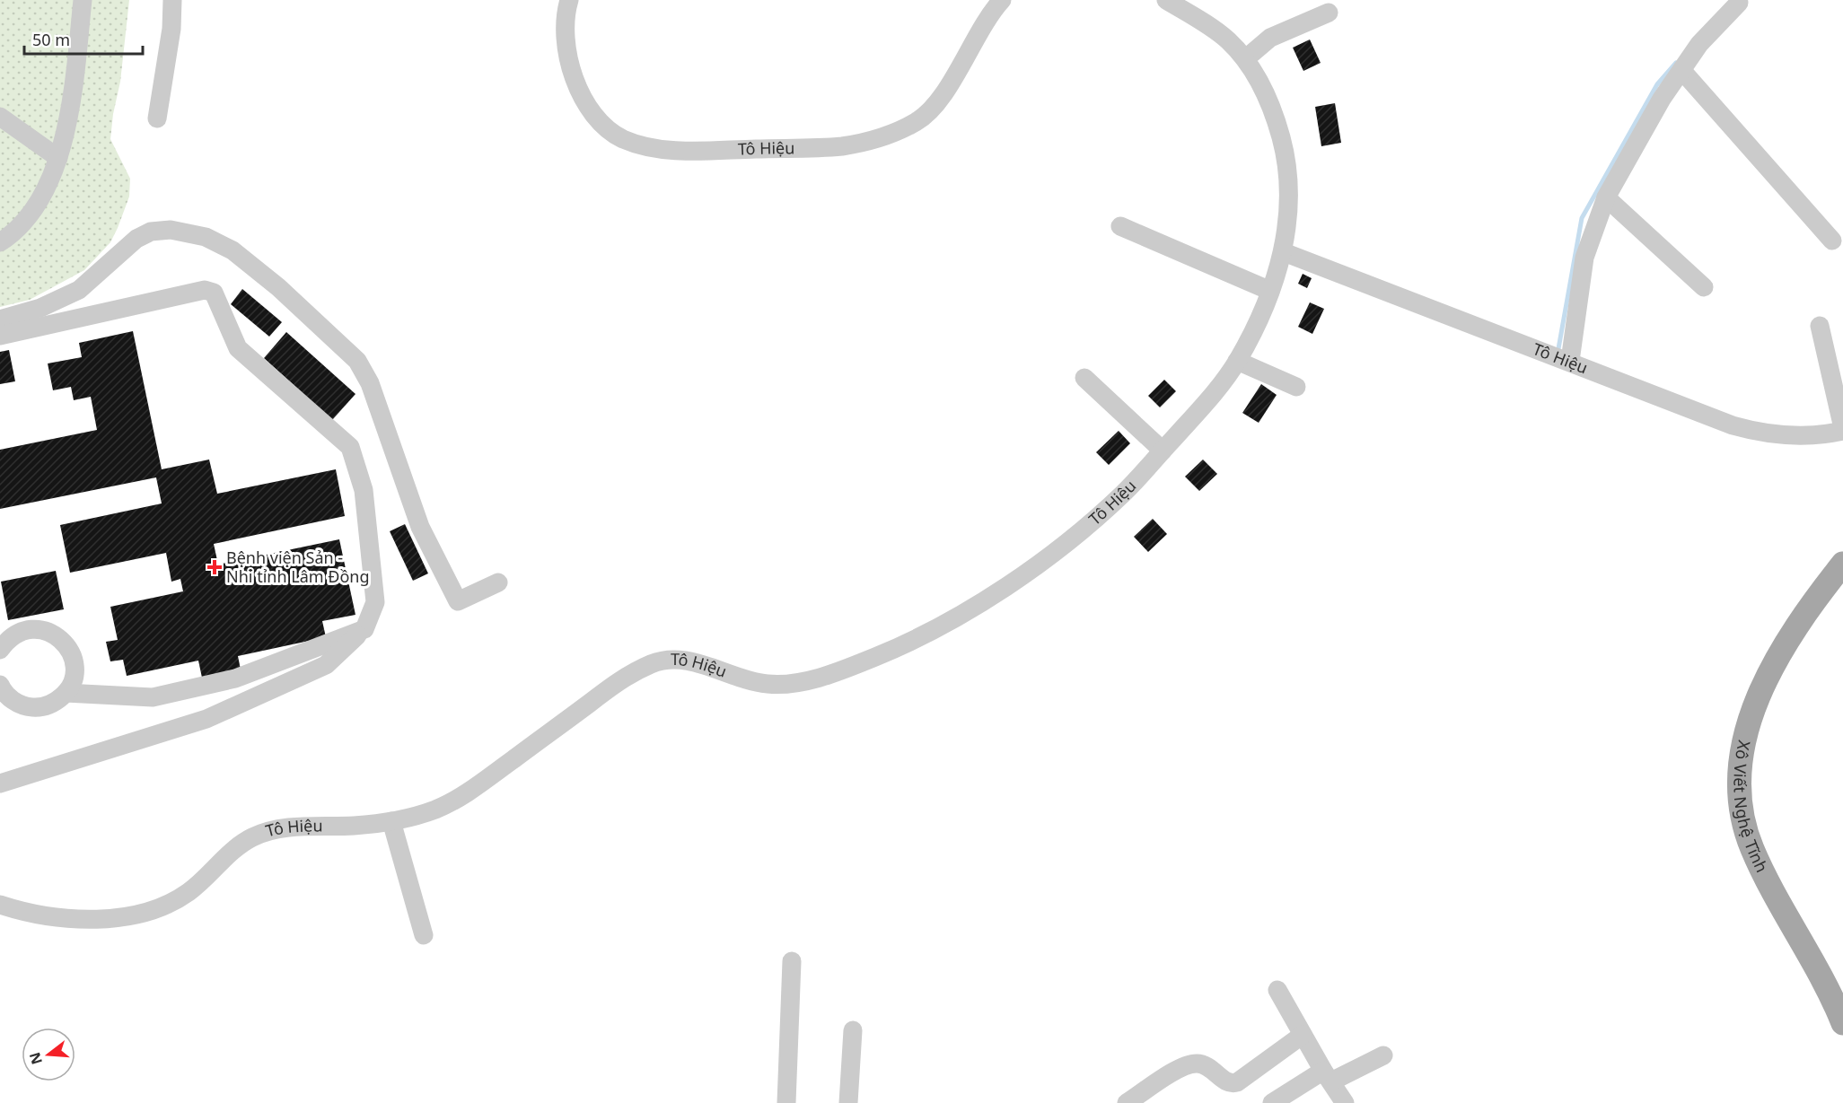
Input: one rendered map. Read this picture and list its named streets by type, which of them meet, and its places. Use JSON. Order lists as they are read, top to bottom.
{
  "streets": {
    "main road": ["Xô Viết Nghệ Tĩnh"],
    "street": ["Tô Hiệu"]
  },
  "places": {
    "health": ["Bệnh viện Sản - Nhi tỉnh Lâm Đồng"]
  },
  "scale_bar": "50 m",
  "north": "left"
}
